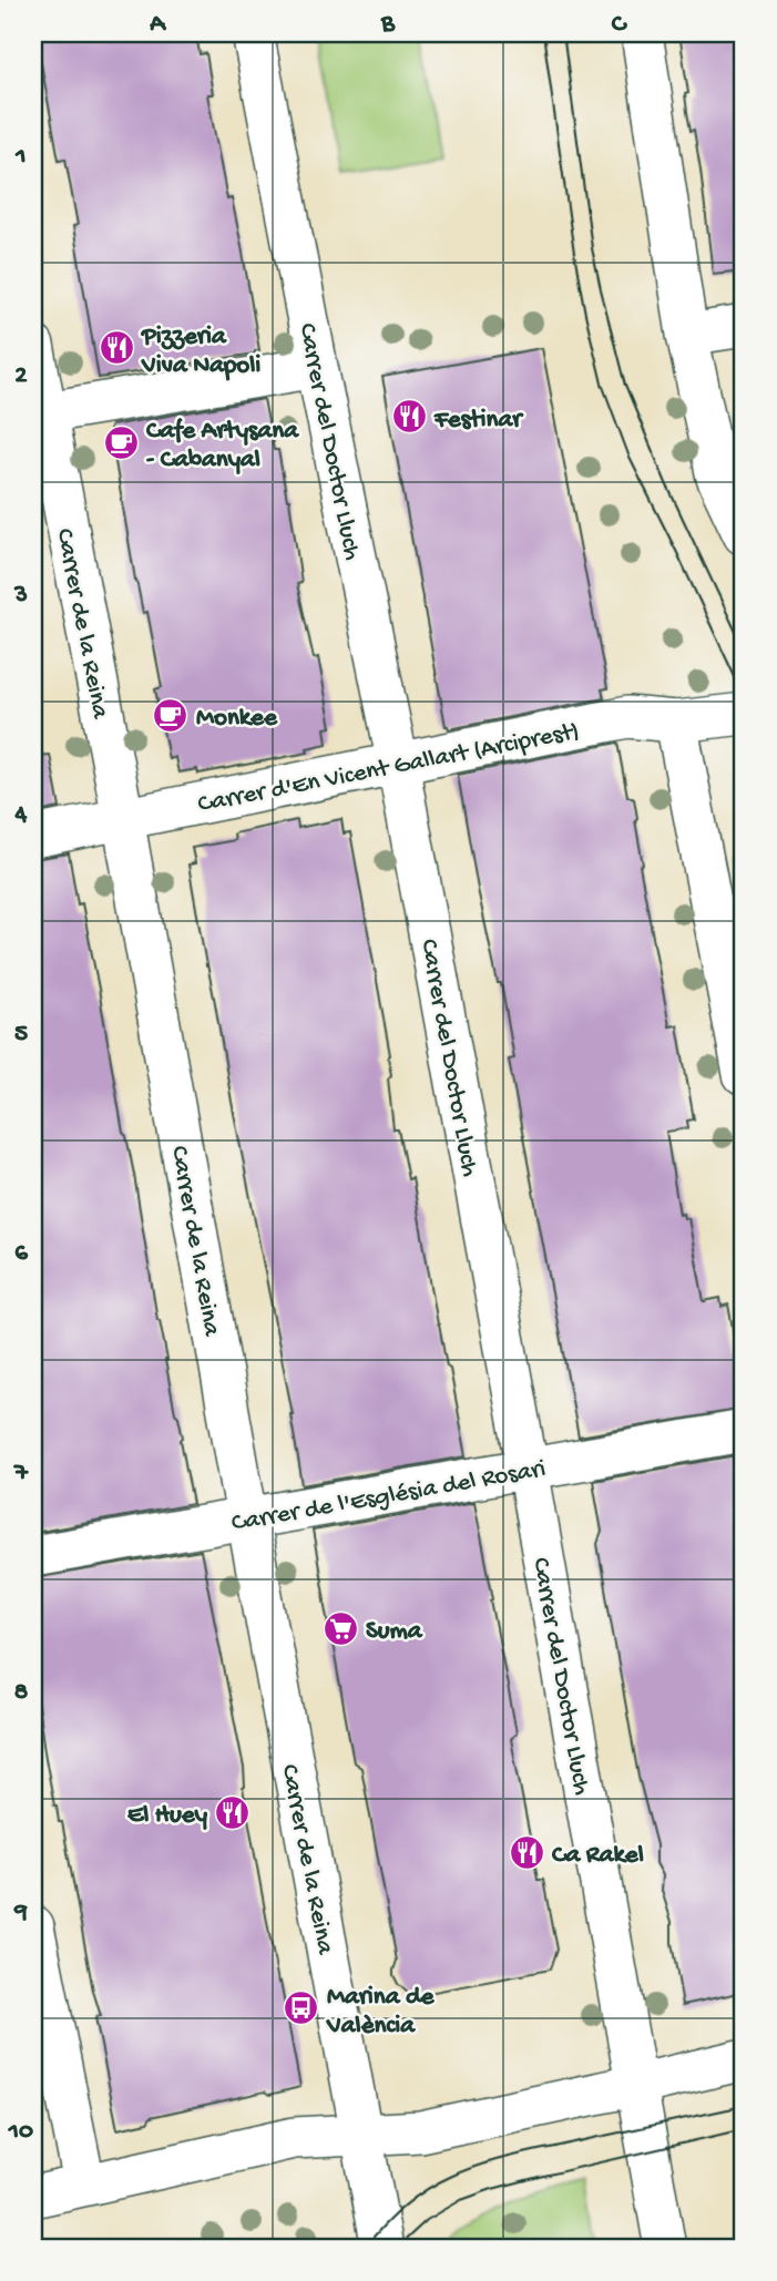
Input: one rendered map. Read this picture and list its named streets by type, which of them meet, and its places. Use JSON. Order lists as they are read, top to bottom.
{
  "streets": {
    "street": [
      "Carrer del Doctor Lluch",
      "Carrer de la Reina",
      "Carrer d'En Vicent Gallart (Arciprest)",
      "Carrer de l'Església del Rosari"
    ]
  },
  "crossings": [
    ["Carrer del Doctor Lluch", "Carrer d'En Vicent Gallart (Arciprest)"],
    ["Carrer del Doctor Lluch", "Carrer de l'Església del Rosari"],
    ["Carrer de la Reina", "Carrer d'En Vicent Gallart (Arciprest)"],
    ["Carrer de la Reina", "Carrer de l'Església del Rosari"]
  ],
  "places": {
    "restaurant": [
      "Pizzeria Viva Napoli",
      "Festinar",
      "El Huey",
      "Ca Rakel"
    ],
    "cafe": ["Cafe Artysana - Cabanyal", "Monkee"],
    "supermarket": ["Suma"],
    "bus stop": ["Marina de València"]
  },
  "grid": {
    "columns": ["A", "B", "C"],
    "rows": [
      "1",
      "2",
      "3",
      "4",
      "5",
      "6",
      "7",
      "8",
      "9",
      "10"
    ]
  }
}
